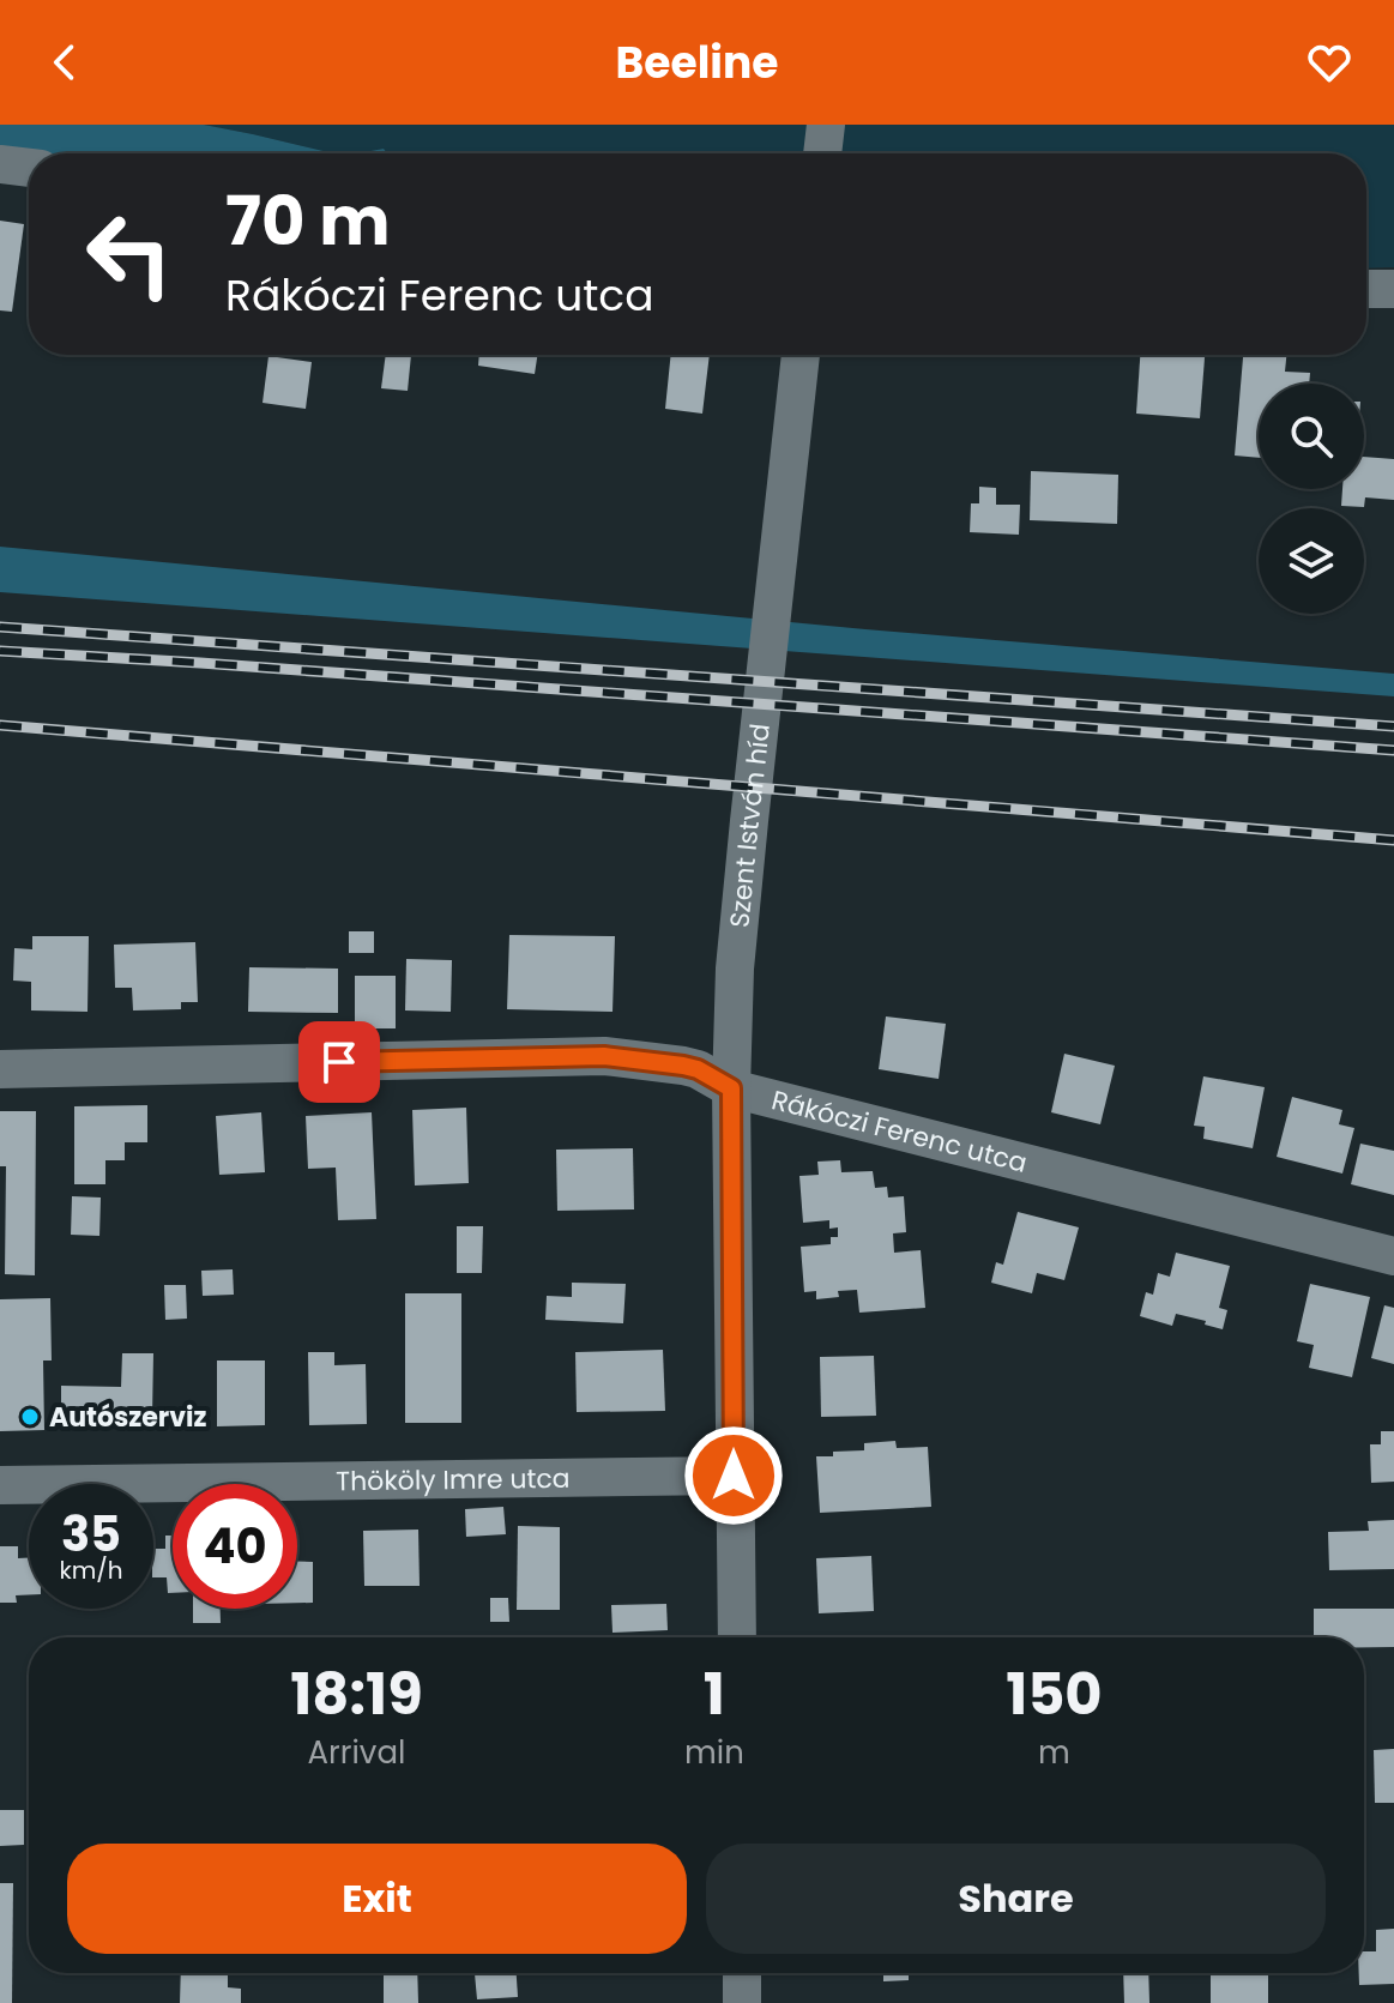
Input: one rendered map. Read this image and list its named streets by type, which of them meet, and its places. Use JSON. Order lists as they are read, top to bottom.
{
  "streets": {
    "street": ["Szent István híd", "Rákóczi Ferenc utca", "Thököly Imre utca"]
  },
  "crossings": [
    ["Szent István híd", "Rákóczi Ferenc utca"],
    ["Szent István híd", "Thököly Imre utca"]
  ],
  "places": ["Autószerviz"],
  "page": {
    "header": "Beeline",
    "turn": ["70 m", "Rákóczi Ferenc utca"],
    "speed": "35 km/h",
    "limit": "40",
    "eta": [
      "18:19",
      "Arrival",
      "1",
      "min",
      "150",
      "m"
    ],
    "buttons": ["Exit", "Share"]
  }
}
